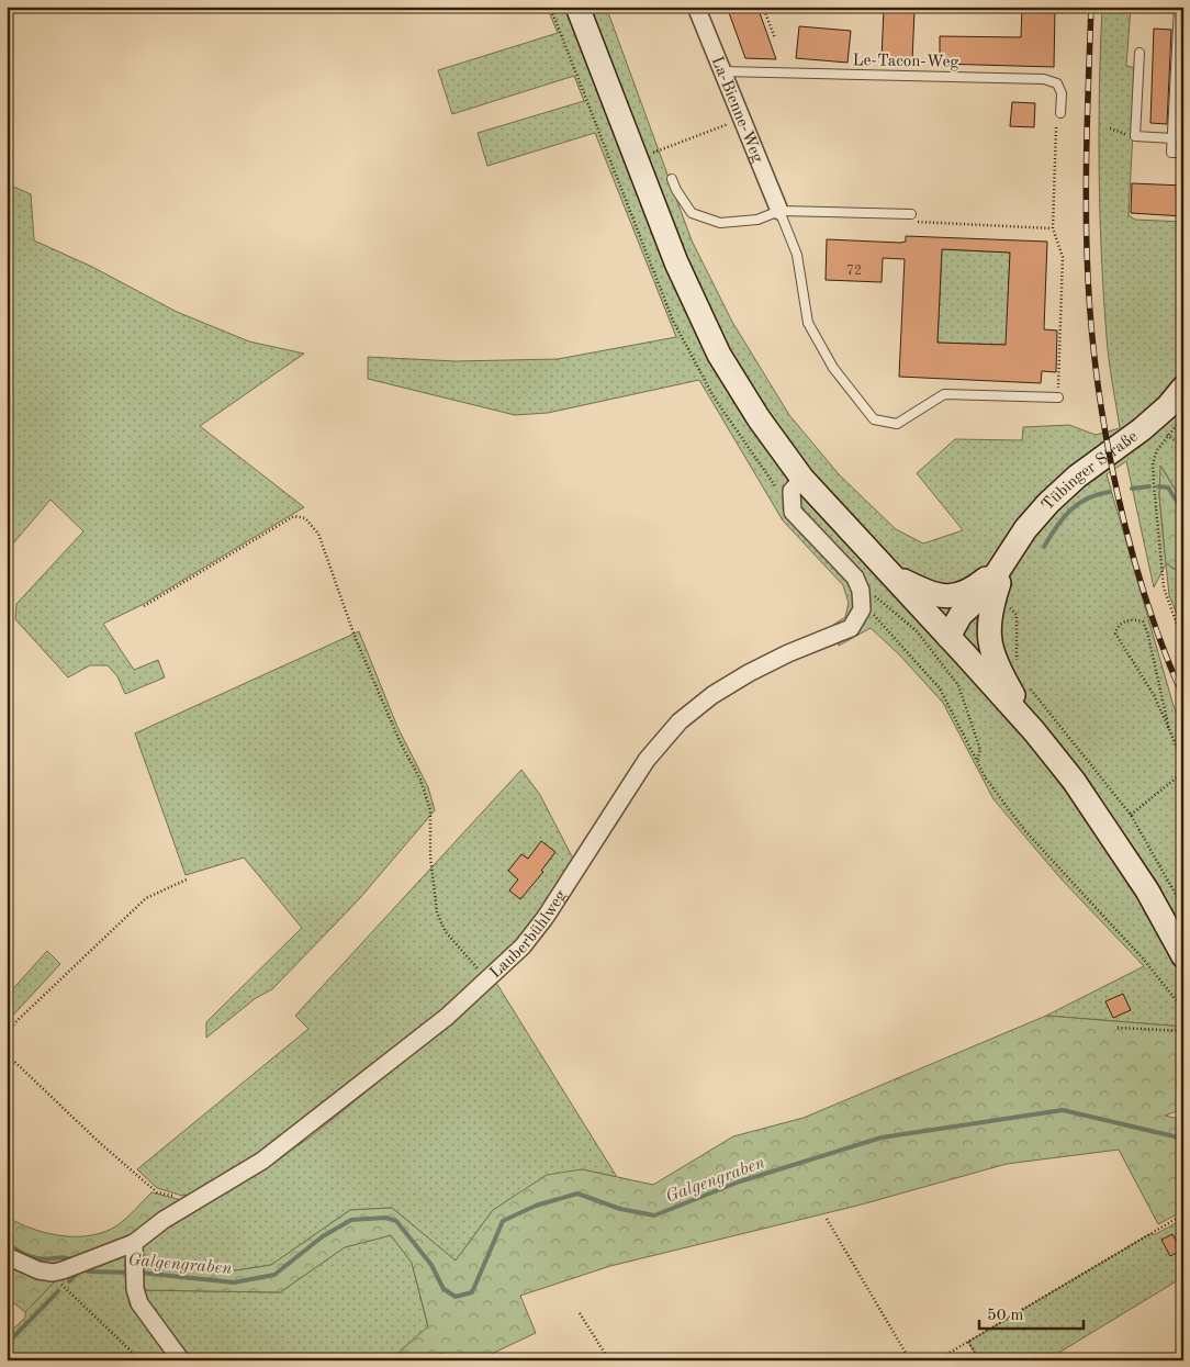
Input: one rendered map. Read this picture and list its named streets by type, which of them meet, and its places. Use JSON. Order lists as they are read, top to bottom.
{
  "streets": {
    "main road": ["Tübinger Straße"],
    "street": ["La-Bienne-Weg", "Lauberbühlweg"],
    "lane": ["Le-Tacon-Weg"]
  },
  "crossings": [
    ["Le-Tacon-Weg", "La-Bienne-Weg"]
  ],
  "water": ["Galgengraben"],
  "house_numbers": ["72"],
  "scale_bar": "50 m"
}
